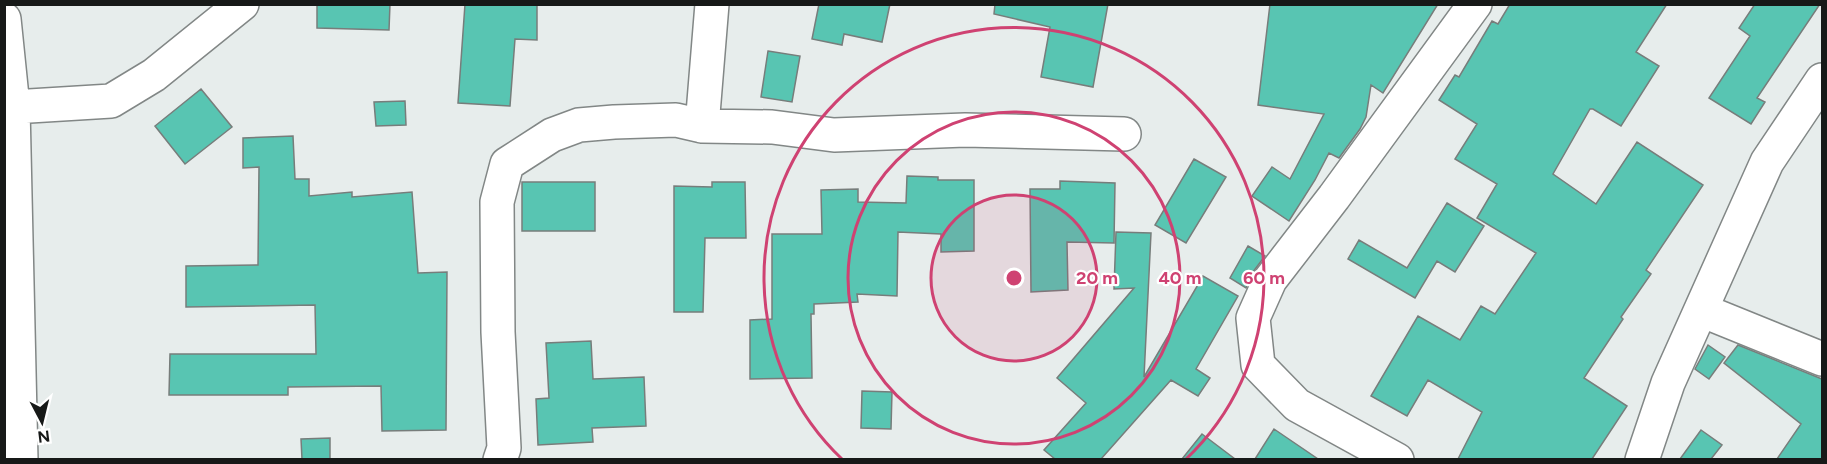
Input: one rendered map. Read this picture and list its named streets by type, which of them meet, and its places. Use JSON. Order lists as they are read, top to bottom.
{
  "north": "bottom",
  "rings": ["20 m", "40 m", "60 m"]
}
